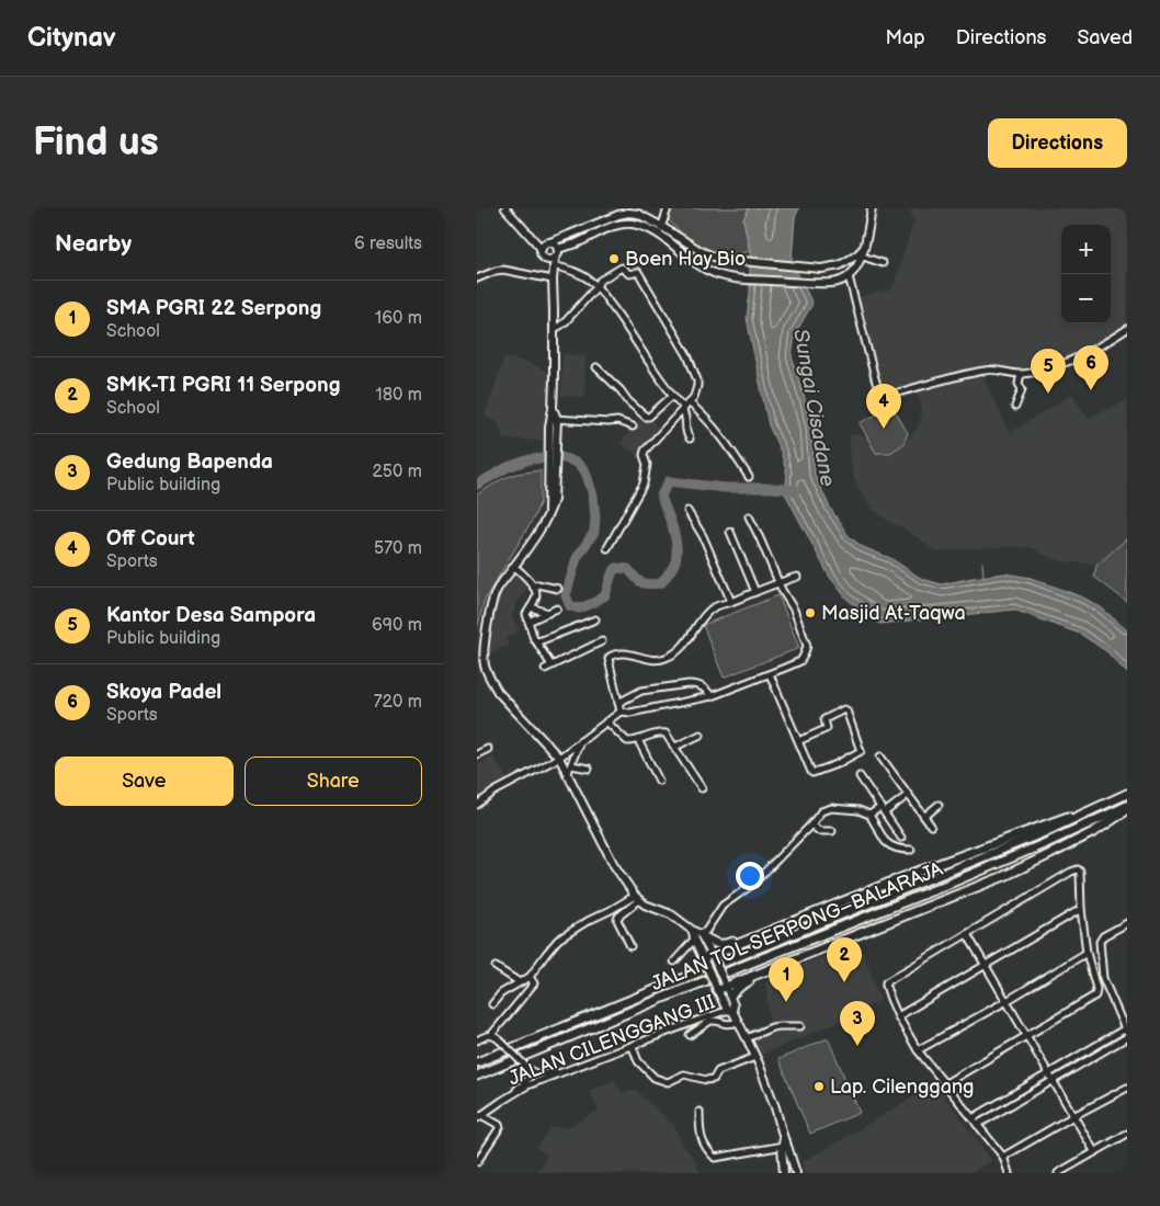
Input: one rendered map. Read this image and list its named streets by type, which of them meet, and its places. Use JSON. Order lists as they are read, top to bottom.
{
  "streets": {
    "highway": ["JALAN TOL SERPONG–BALARAJA"],
    "street": ["JALAN CILENGGANG III"]
  },
  "water": ["Sungai Cisadane"],
  "places": ["Boen Hay Bio", "Masjid At-Taqwa", "Lap. Cilenggang"],
  "page": {
    "header": "Citynav",
    "nav": ["Map", "Directions", "Saved"],
    "buttons": [
      "Directions",
      ["Save", "Share"]
    ],
    "title": "Find us",
    "heading": ["Nearby", "6 results"],
    "map_buttons": ["+", "−"],
    "list": [
      {
        "mark": "1",
        "name": "SMA PGRI 22 Serpong",
        "note": "School",
        "value": "160 m"
      },
      {
        "mark": "2",
        "name": "SMK-TI PGRI 11 Serpong",
        "note": "School",
        "value": "180 m"
      },
      {
        "mark": "3",
        "name": "Gedung Bapenda",
        "note": "Public building",
        "value": "250 m"
      },
      {
        "mark": "4",
        "name": "Off Court",
        "note": "Sports",
        "value": "570 m"
      },
      {
        "mark": "5",
        "name": "Kantor Desa Sampora",
        "note": "Public building",
        "value": "690 m"
      },
      {
        "mark": "6",
        "name": "Skoya Padel",
        "note": "Sports",
        "value": "720 m"
      }
    ],
    "pins": [
      "6",
      "5",
      "4",
      "2",
      "1",
      "3"
    ]
  }
}
